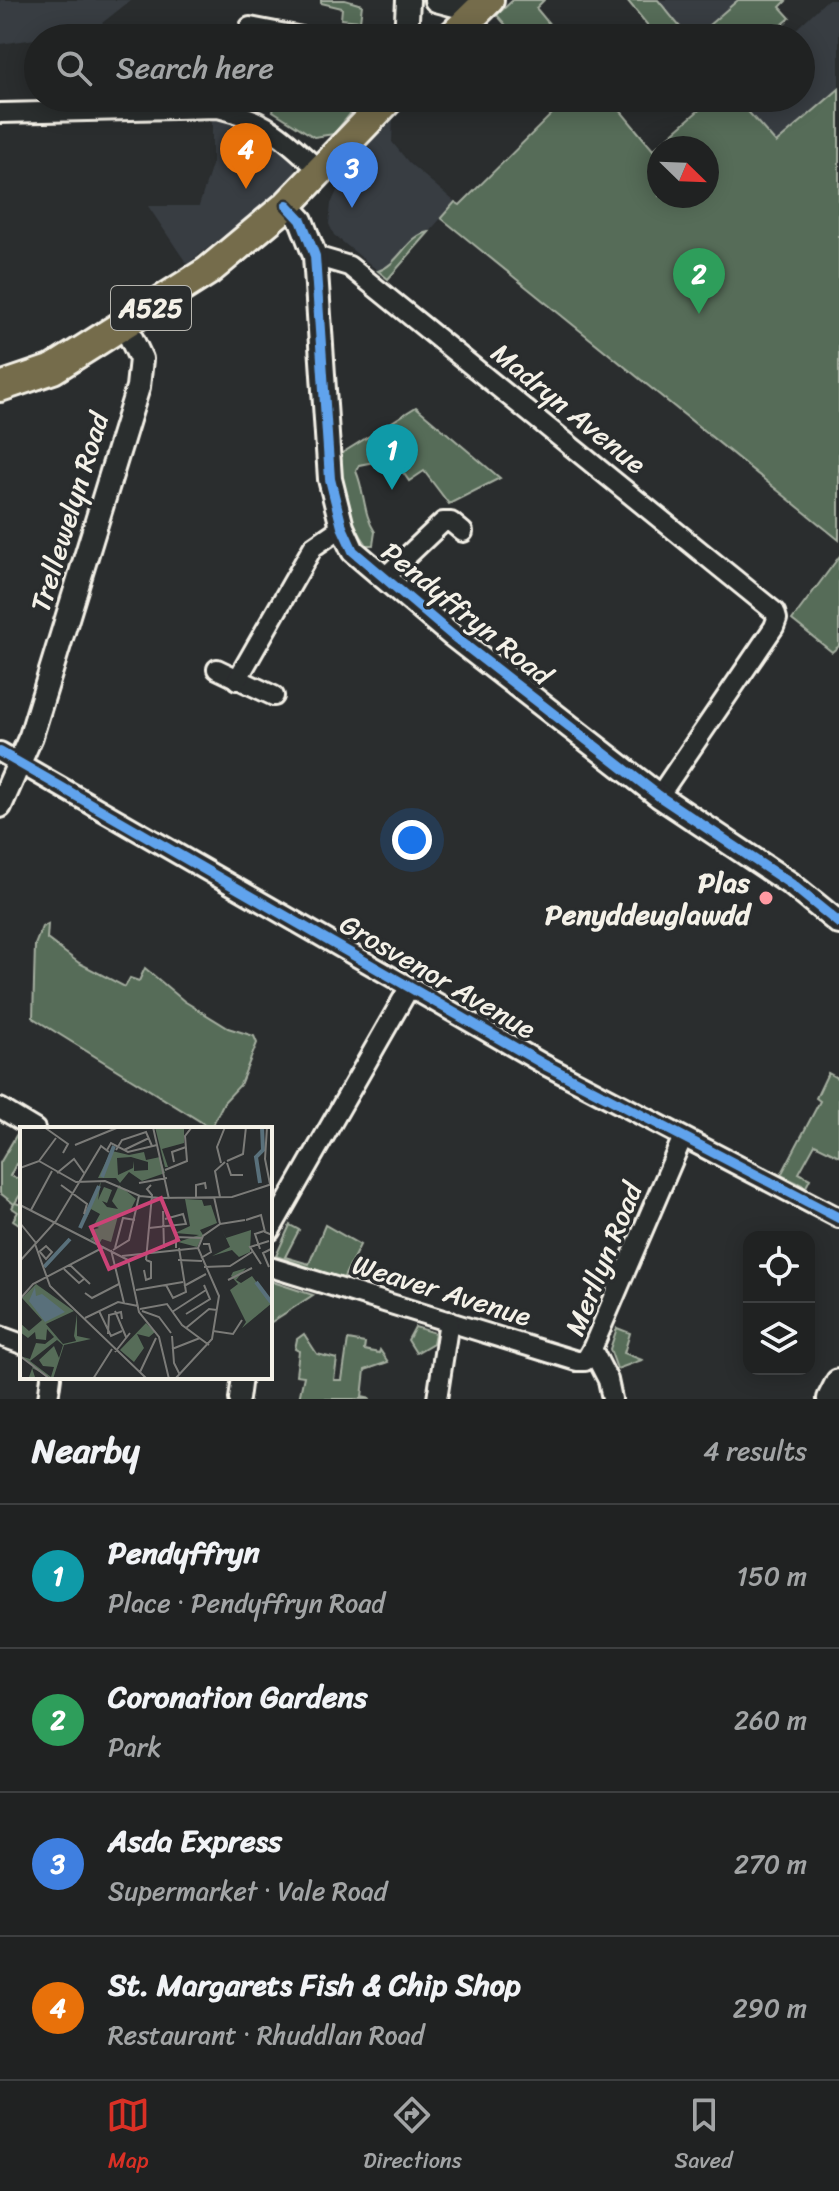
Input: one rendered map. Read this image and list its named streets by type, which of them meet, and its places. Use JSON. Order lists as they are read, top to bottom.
{
  "streets": {
    "main road": ["A525"],
    "street": [
      "Madryn Avenue",
      "Trellewelyn Road",
      "Pendyffryn Road",
      "Grosvenor Avenue",
      "Merllyn Road",
      "Weaver Avenue"
    ]
  },
  "crossings": [
    ["A525", "Trellewelyn Road"],
    ["A525", "Pendyffryn Road"],
    ["Madryn Avenue", "Pendyffryn Road"],
    ["Trellewelyn Road", "Grosvenor Avenue"],
    ["Grosvenor Avenue", "Merllyn Road"],
    ["Merllyn Road", "Weaver Avenue"]
  ],
  "places": ["Plas Penyddeuglawdd"],
  "north": "bottom right",
  "page": {
    "search": "Search here",
    "pins": [
      "4",
      "3",
      "2",
      "1"
    ],
    "heading": ["Nearby", "4 results"],
    "list": [
      {
        "mark": "1",
        "name": "Pendyffryn",
        "note": "Place · Pendyffryn Road",
        "value": "150 m"
      },
      {
        "mark": "2",
        "name": "Coronation Gardens",
        "note": "Park",
        "value": "260 m"
      },
      {
        "mark": "3",
        "name": "Asda Express",
        "note": "Supermarket · Vale Road",
        "value": "270 m"
      },
      {
        "mark": "4",
        "name": "St. Margarets Fish & Chip Shop",
        "note": "Restaurant · Rhuddlan Road",
        "value": "290 m"
      }
    ],
    "nav": ["Map", "Directions", "Saved"]
  }
}
